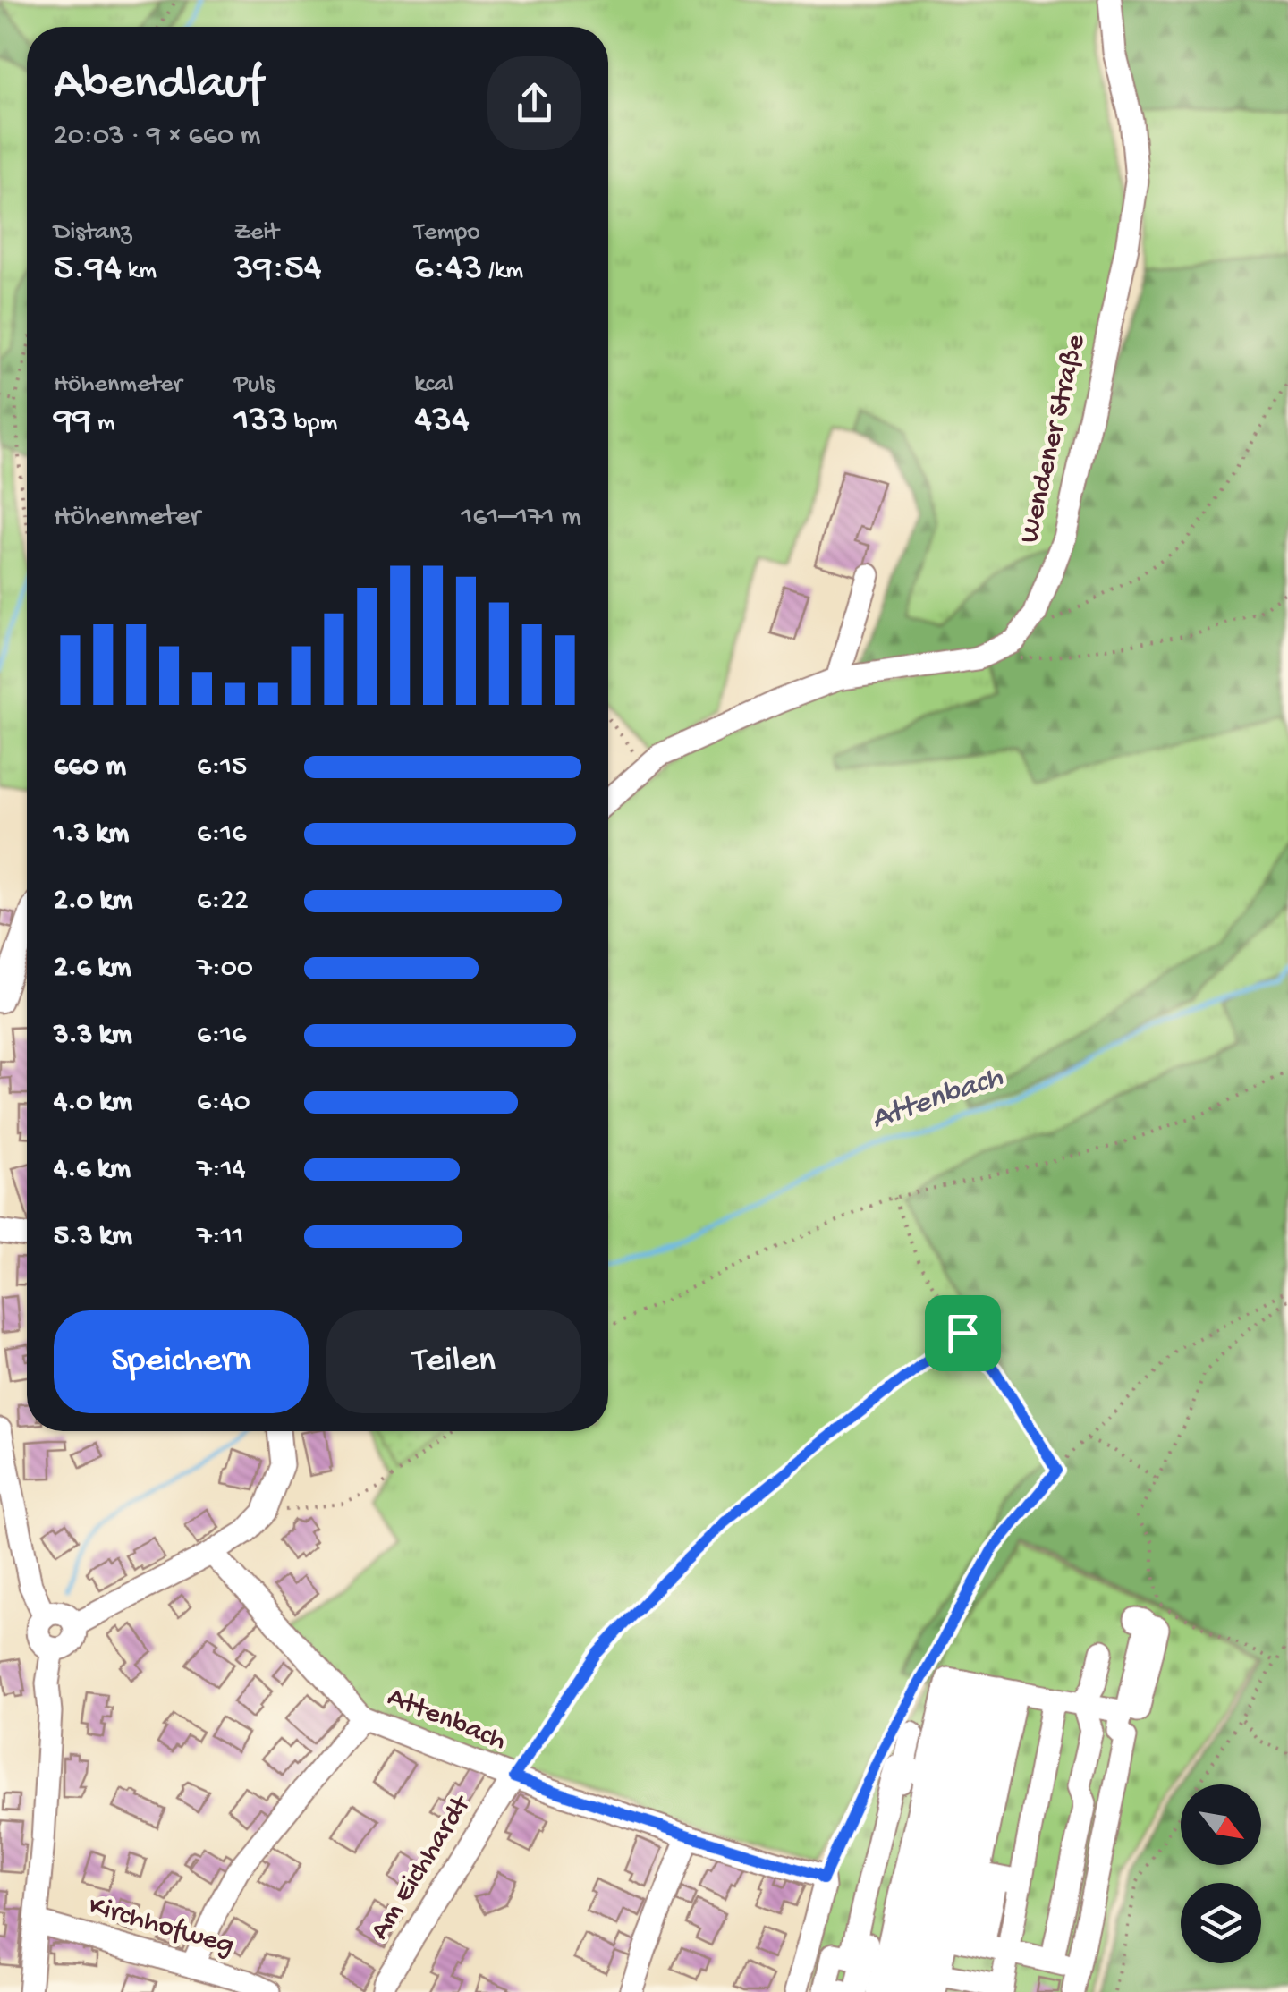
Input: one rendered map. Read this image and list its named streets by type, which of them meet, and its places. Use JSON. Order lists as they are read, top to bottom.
{
  "streets": {
    "street": [
      "Wendener Straße",
      "Attenbach",
      "Am Eichhardt",
      "Kirchhofweg"
    ]
  },
  "crossings": [
    ["Attenbach", "Am Eichhardt"]
  ],
  "water": ["Attenbach"],
  "north": "bottom right",
  "page": {
    "heading": ["Abendlauf", "20:03 · 9 × 660 m"],
    "stats": [
      ["Distanz", "5.94 km"],
      ["Zeit", "39:54"],
      ["Tempo", "6:43 /km"],
      ["Höhenmeter", "99 m"],
      ["Puls", "133 bpm"],
      ["kcal", "434"]
    ],
    "chart": ["Höhenmeter", "161–171 m"],
    "list": [
      {
        "name": "660 m",
        "note": "6:15"
      },
      {
        "name": "1.3 km",
        "note": "6:16"
      },
      {
        "name": "2.0 km",
        "note": "6:22"
      },
      {
        "name": "2.6 km",
        "note": "7:00"
      },
      {
        "name": "3.3 km",
        "note": "6:16"
      },
      {
        "name": "4.0 km",
        "note": "6:40"
      },
      {
        "name": "4.6 km",
        "note": "7:14"
      },
      {
        "name": "5.3 km",
        "note": "7:11"
      }
    ],
    "buttons": ["Speichern", "Teilen"]
  }
}
